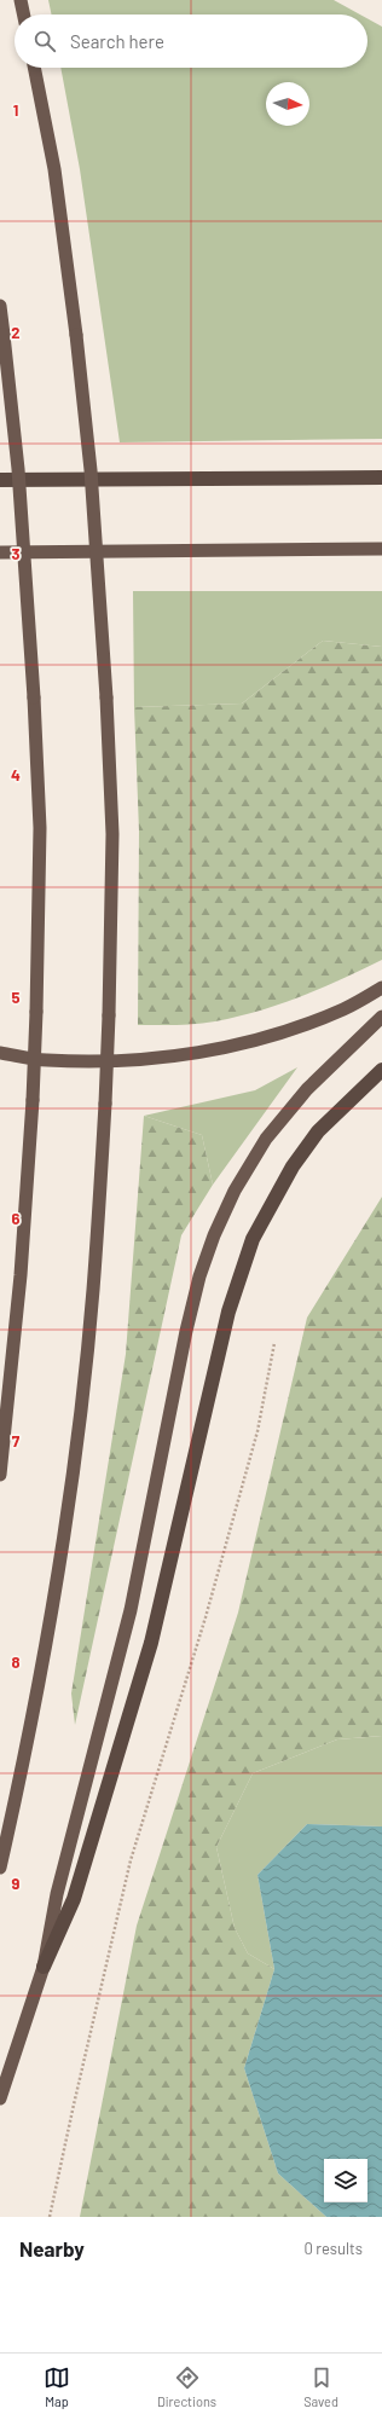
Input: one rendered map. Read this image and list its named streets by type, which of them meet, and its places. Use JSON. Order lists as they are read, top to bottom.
{
  "north": "right",
  "page": {
    "search": "Search here",
    "heading": ["Nearby", "0 results"],
    "nav": ["Map", "Directions", "Saved"]
  },
  "grid": {
    "rows": [
      "1",
      "2",
      "3",
      "4",
      "5",
      "6",
      "7",
      "8",
      "9"
    ]
  }
}
